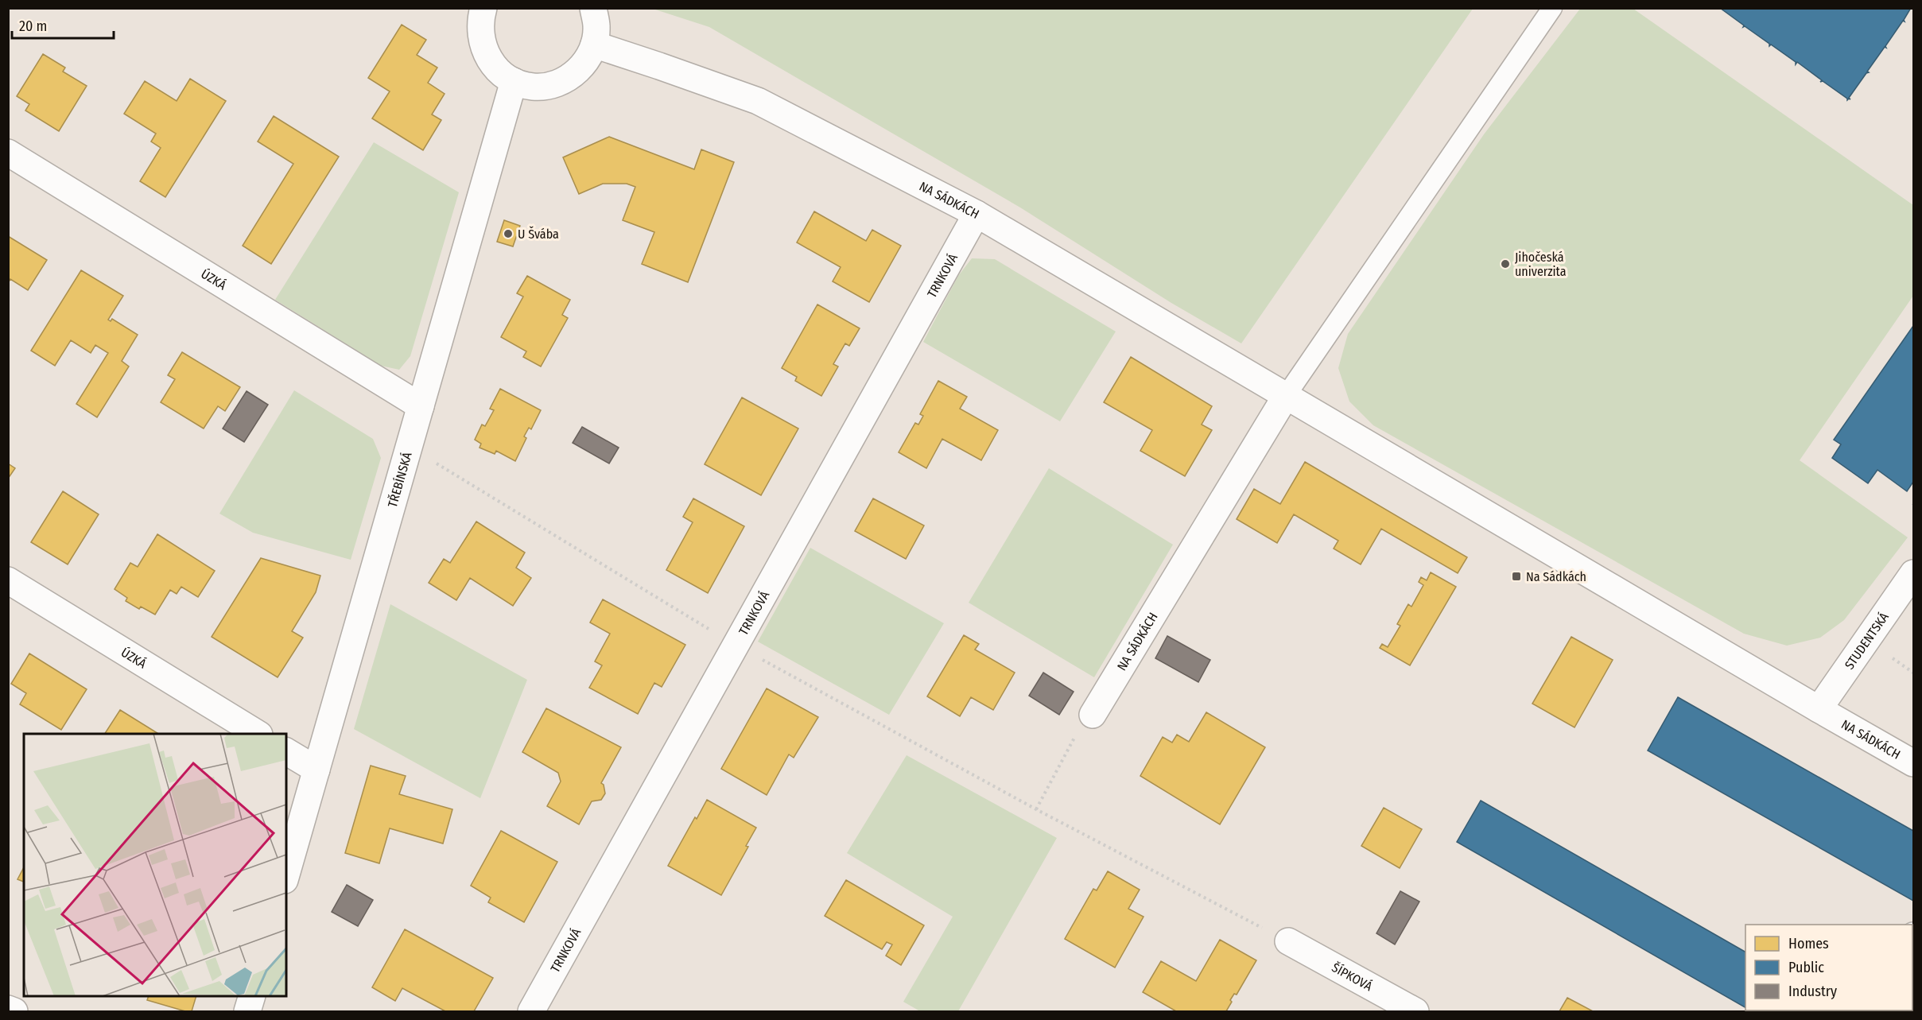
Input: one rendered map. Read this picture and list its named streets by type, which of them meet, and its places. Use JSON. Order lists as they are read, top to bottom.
{
  "streets": {
    "street": [
      "NA SÁDKÁCH",
      "TRNKOVÁ",
      "ÚZKÁ",
      "TŘEBÍNSKÁ",
      "STUDENTSKÁ",
      "ŠÍPKOVÁ"
    ]
  },
  "crossings": [
    ["NA SÁDKÁCH", "TRNKOVÁ"],
    ["NA SÁDKÁCH", "STUDENTSKÁ"],
    ["ÚZKÁ", "TŘEBÍNSKÁ"]
  ],
  "places": {
    "other": ["U Švába", "Jihočeská univerzita"],
    "transit": ["Na Sádkách"]
  },
  "legend": ["Homes", "Public", "Industry"],
  "scale_bar": "20 m"
}
